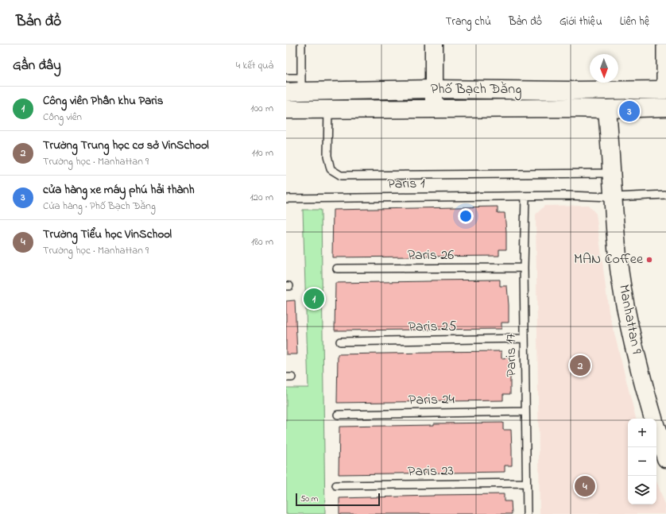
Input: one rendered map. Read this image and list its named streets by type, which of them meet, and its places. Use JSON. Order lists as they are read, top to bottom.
{
  "streets": {
    "main road": ["Phố Bạch Đằng", "Manhattan 9"],
    "lane": [
      "Paris 1",
      "Paris 26",
      "Paris 25",
      "Paris 17",
      "Paris 24",
      "Paris 23"
    ]
  },
  "crossings": [
    ["Phố Bạch Đằng", "Manhattan 9"],
    ["Paris 1", "Manhattan 9"],
    ["Paris 1", "Paris 17"],
    ["Paris 26", "Paris 17"],
    ["Paris 25", "Paris 17"],
    ["Paris 17", "Paris 24"],
    ["Paris 17", "Paris 23"]
  ],
  "places": ["MAN Coffee"],
  "scale_bar": "50 m",
  "north": "bottom",
  "page": {
    "header": "Bản đồ",
    "nav": [
      "Trang chủ",
      "Bản đồ",
      "Giới thiệu",
      "Liên hệ"
    ],
    "heading": ["Gần đây", "4 kết quả"],
    "list": [
      {
        "mark": "1",
        "name": "Công viên Phân khu Paris",
        "note": "Công viên",
        "value": "100 m"
      },
      {
        "mark": "2",
        "name": "Trường Trung học cơ sở VinSchool",
        "note": "Trường học · Manhattan 9",
        "value": "110 m"
      },
      {
        "mark": "3",
        "name": "cửa hàng xe máy phú hải thành",
        "note": "Cửa hàng · Phố Bạch Đằng",
        "value": "120 m"
      },
      {
        "mark": "4",
        "name": "Trường Tiểu học VinSchool",
        "note": "Trường học · Manhattan 9",
        "value": "180 m"
      }
    ],
    "pins": [
      "3",
      "1",
      "2",
      "4"
    ],
    "map_buttons": ["+", "−"],
    "scale": "50 m"
  }
}
